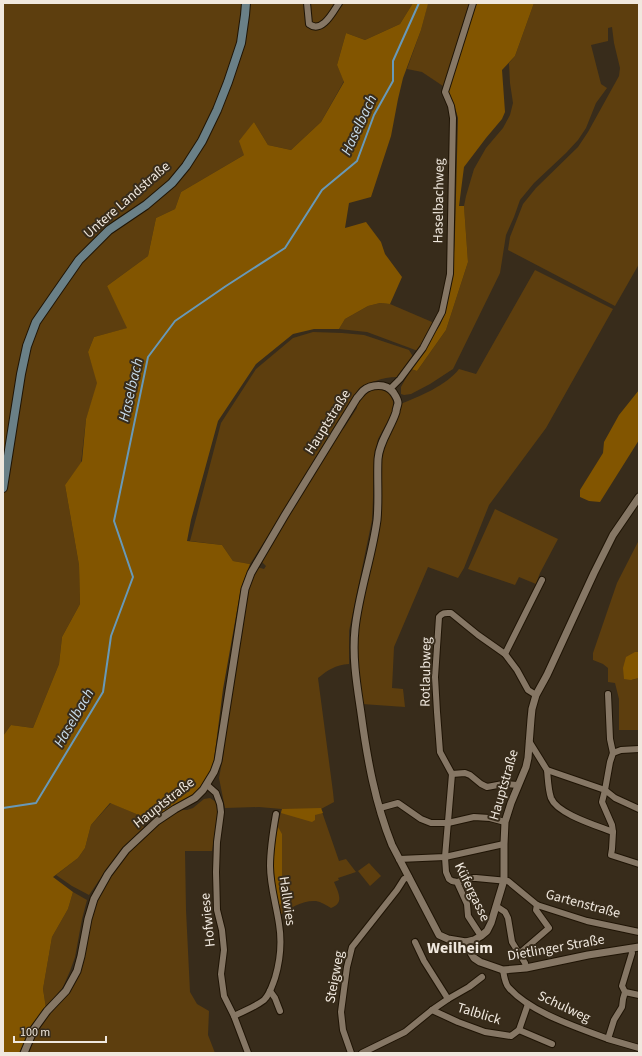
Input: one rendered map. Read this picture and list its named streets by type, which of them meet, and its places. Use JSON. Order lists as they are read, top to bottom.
{
  "streets": {
    "main road": ["Untere Landstraße"],
    "street": [
      "Haselbachweg",
      "Hauptstraße",
      "Rotlaubweg",
      "Küfergasse",
      "Hallwies",
      "Gartenstraße",
      "Hofwiese",
      "Dietlinger Straße",
      "Steigweg",
      "Schulweg",
      "Talblick"
    ]
  },
  "crossings": [
    ["Haselbachweg", "Hauptstraße"],
    ["Hauptstraße", "Rotlaubweg"],
    ["Hauptstraße", "Küfergasse"],
    ["Hauptstraße", "Gartenstraße"],
    ["Hauptstraße", "Hofwiese"],
    ["Hallwies", "Hofwiese"],
    ["Dietlinger Straße", "Schulweg"],
    ["Schulweg", "Talblick"]
  ],
  "districts": ["Weilheim"],
  "water": ["Haselbach"],
  "scale_bar": "100 m"
}
